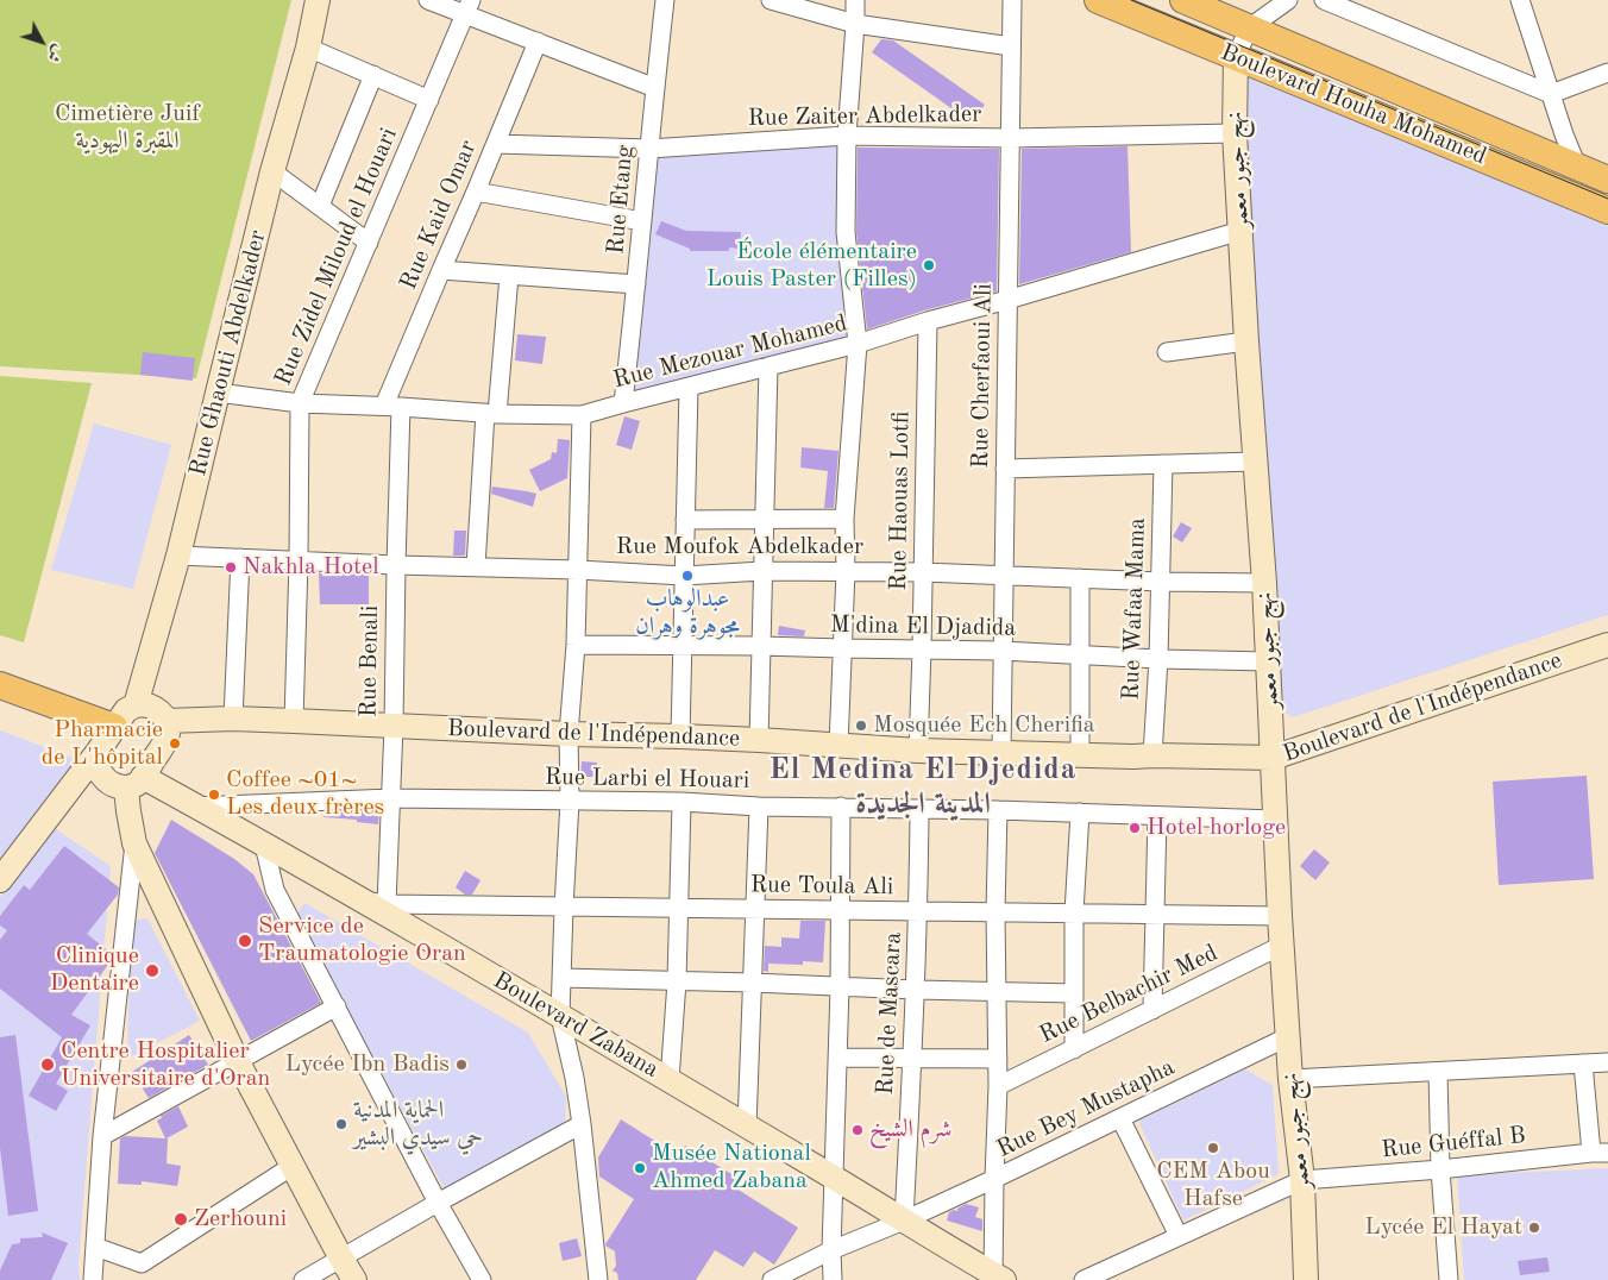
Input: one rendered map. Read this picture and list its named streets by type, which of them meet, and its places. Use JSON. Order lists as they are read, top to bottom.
{
  "streets": {
    "main road": ["Boulevard Houha Mohamed"],
    "street": [
      "Rue Zaiter Abdelkader",
      "نهج جبور معمر",
      "Rue Etang",
      "Rue Kaid Omar",
      "Rue Zidel Miloud el Houari",
      "Rue Mezouar Mohamed",
      "Rue Ghaouti Abdelkader",
      "Rue Cherfaoui Ali",
      "Rue Haouas Lotfi",
      "Rue Moufok Abdelkader",
      "Rue Wafaa Mama",
      "M'dina El Djadida",
      "Rue Benali",
      "Boulevard de l'Indépendance",
      "Rue Larbi el Houari",
      "Rue Toula Ali",
      "Rue Belbachir Med",
      "Rue de Mascara",
      "Boulevard Zabana",
      "Rue Bey Mustapha",
      "Rue Guéffal B"
    ]
  },
  "crossings": [
    ["Boulevard Houha Mohamed", "نهج جبور معمر"],
    ["Rue Zaiter Abdelkader", "نهج جبور معمر"],
    ["Rue Zaiter Abdelkader", "Rue Etang"],
    ["Rue Zaiter Abdelkader", "Rue Kaid Omar"],
    ["Rue Zaiter Abdelkader", "Rue Cherfaoui Ali"],
    ["نهج جبور معمر", "Rue Mezouar Mohamed"],
    ["نهج جبور معمر", "Rue Moufok Abdelkader"],
    ["نهج جبور معمر", "M'dina El Djadida"],
    ["نهج جبور معمر", "Boulevard de l'Indépendance"],
    ["نهج جبور معمر", "Rue Larbi el Houari"],
    ["نهج جبور معمر", "Rue Toula Ali"],
    ["نهج جبور معمر", "Rue Belbachir Med"],
    ["نهج جبور معمر", "Rue Bey Mustapha"],
    ["نهج جبور معمر", "Rue Guéffal B"],
    ["Rue Etang", "Rue Mezouar Mohamed"],
    ["Rue Kaid Omar", "Rue Mezouar Mohamed"],
    ["Rue Kaid Omar", "Rue Benali"],
    ["Rue Zidel Miloud el Houari", "Rue Mezouar Mohamed"],
    ["Rue Zidel Miloud el Houari", "Rue Moufok Abdelkader"],
    ["Rue Zidel Miloud el Houari", "Boulevard de l'Indépendance"],
    ["Rue Mezouar Mohamed", "Rue Ghaouti Abdelkader"],
    ["Rue Mezouar Mohamed", "Rue Cherfaoui Ali"],
    ["Rue Mezouar Mohamed", "Rue Haouas Lotfi"],
    ["Rue Mezouar Mohamed", "Rue Benali"],
    ["Rue Ghaouti Abdelkader", "Rue Moufok Abdelkader"],
    ["Rue Ghaouti Abdelkader", "Boulevard de l'Indépendance"],
    ["Rue Ghaouti Abdelkader", "Boulevard Zabana"],
    ["Rue Cherfaoui Ali", "Rue Moufok Abdelkader"],
    ["Rue Cherfaoui Ali", "M'dina El Djadida"],
    ["Rue Cherfaoui Ali", "Boulevard de l'Indépendance"],
    ["Rue Haouas Lotfi", "Rue Moufok Abdelkader"],
    ["Rue Haouas Lotfi", "M'dina El Djadida"],
    ["Rue Haouas Lotfi", "Boulevard de l'Indépendance"],
    ["Rue Moufok Abdelkader", "Rue Wafaa Mama"],
    ["Rue Moufok Abdelkader", "Rue Benali"],
    ["Rue Wafaa Mama", "M'dina El Djadida"],
    ["Rue Wafaa Mama", "Boulevard de l'Indépendance"],
    ["Rue Benali", "Boulevard de l'Indépendance"],
    ["Rue Benali", "Rue Larbi el Houari"],
    ["Rue Benali", "Rue Toula Ali"],
    ["Rue Benali", "Boulevard Zabana"],
    ["Boulevard de l'Indépendance", "Boulevard Zabana"],
    ["Rue Larbi el Houari", "Rue de Mascara"],
    ["Rue Larbi el Houari", "Boulevard Zabana"],
    ["Rue Toula Ali", "Rue de Mascara"],
    ["Rue Toula Ali", "Boulevard Zabana"],
    ["Rue de Mascara", "Boulevard Zabana"],
    ["Rue de Mascara", "Rue Bey Mustapha"],
    ["Boulevard Zabana", "Rue Bey Mustapha"]
  ],
  "districts": ["El Medina El Djedida المدينة الجديدة"],
  "parks": ["Cimetière Juif المقبرة اليهودية"],
  "places": [
    "École élémentaire Louis Paster (Filles)",
    "Nakhla Hotel",
    "عبدالوهاب مجوهرة وهران",
    "Mosquée Ech Cherifia",
    "Pharmacie de L'hôpital",
    "Coffee ~01~ Les deux frères",
    "Hotel horloge",
    "Service de Traumatologie Oran",
    "Clinique Dentaire",
    "Centre Hospitalier Universitaire d'Oran",
    "Lycée Ibn Badis",
    "الحماية المدنية حي سيدي البشير",
    "شرم الشيخ",
    "CEM Abou Hafse",
    "Musée National Ahmed Zabana",
    "Zerhouni",
    "Lycée El Hayat"
  ],
  "north": "bottom right"
}
